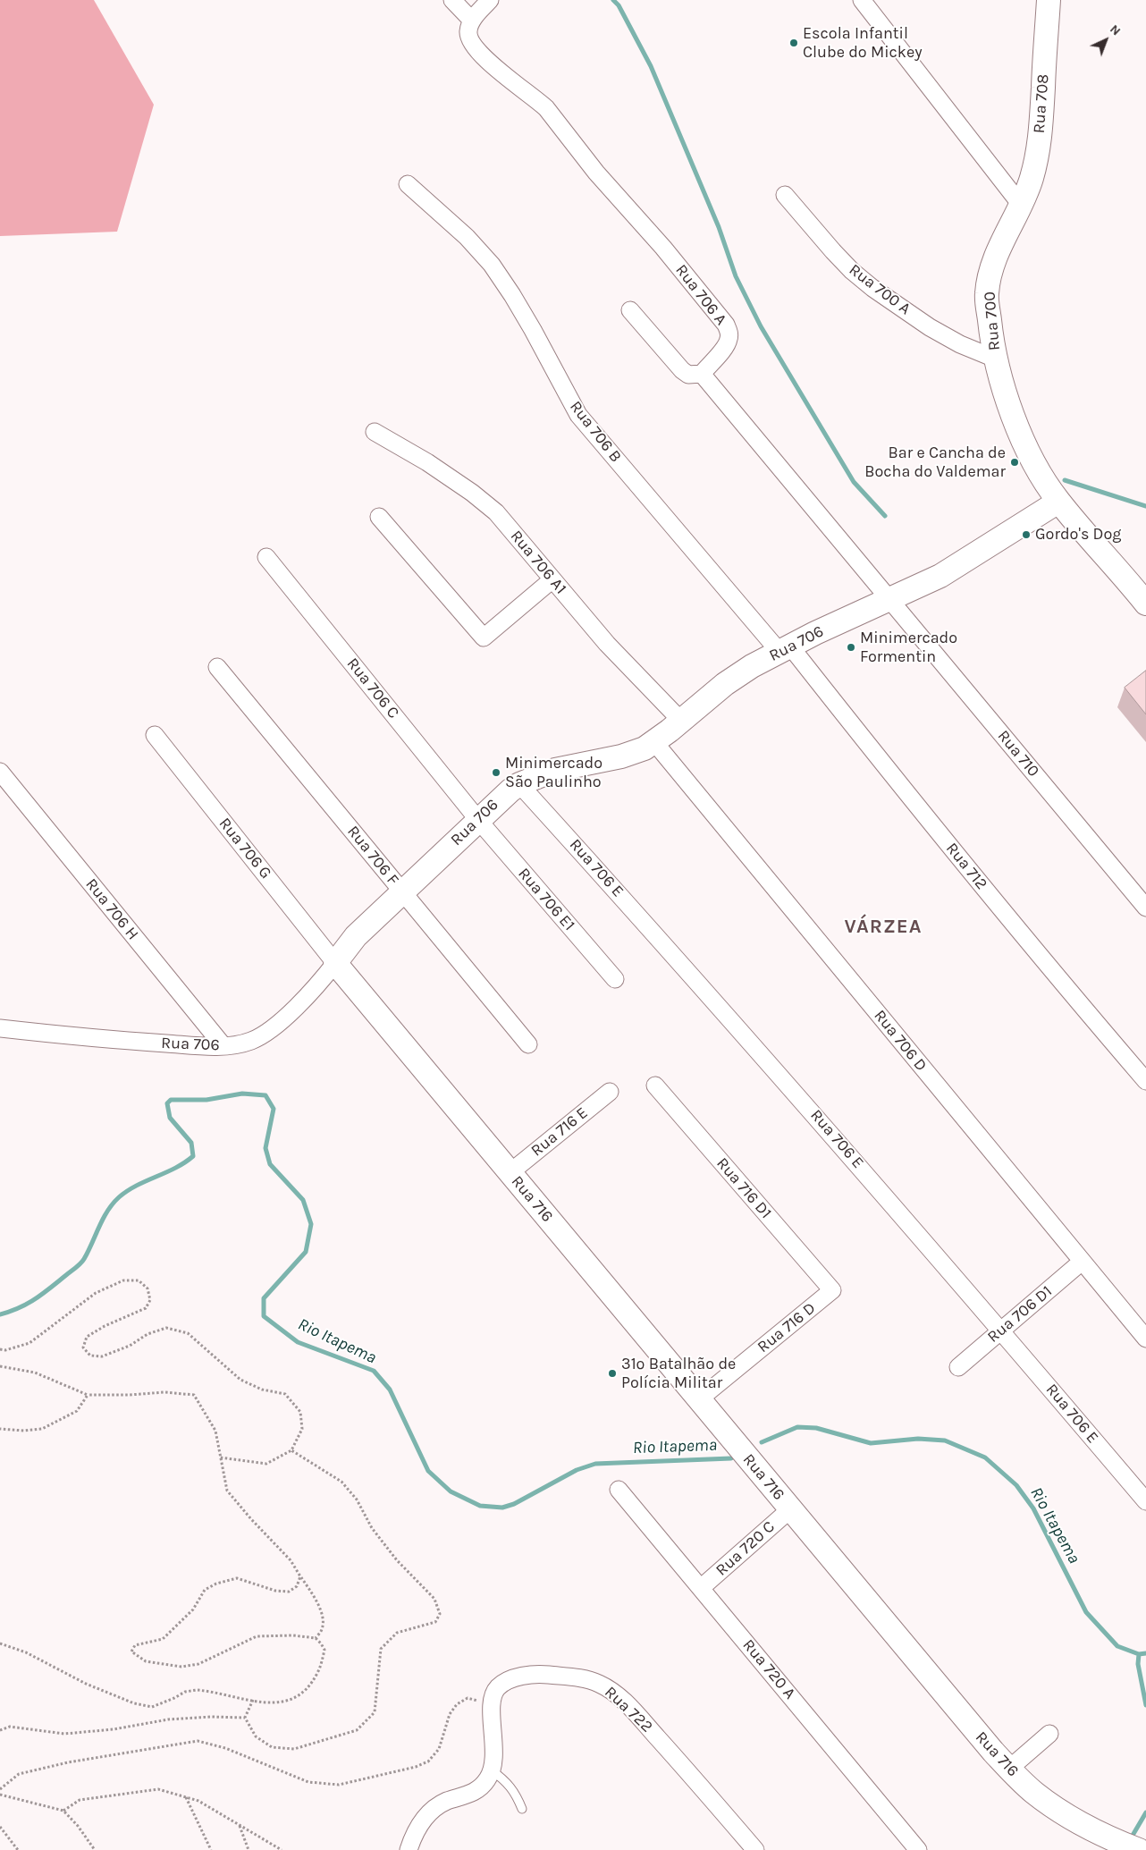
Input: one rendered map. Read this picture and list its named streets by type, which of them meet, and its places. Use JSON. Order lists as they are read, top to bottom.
{
  "streets": {
    "street": [
      "Rua 708",
      "Rua 700 A",
      "Rua 706 A",
      "Rua 700",
      "Rua 706 B",
      "Rua 706 A1",
      "Rua 706",
      "Rua 706 C",
      "Rua 710",
      "Rua 706 G",
      "Rua 706 F",
      "Rua 712",
      "Rua 706 E",
      "Rua 706 E1",
      "Rua 706 H",
      "Rua 706 D",
      "Rua 716 E",
      "Rua 716 D1",
      "Rua 716",
      "Rua 706 D1",
      "Rua 716 D",
      "Rua 720 C",
      "Rua 720 A",
      "Rua 722"
    ]
  },
  "crossings": [
    ["Rua 708", "Rua 700"],
    ["Rua 700 A", "Rua 700"],
    ["Rua 700", "Rua 706"],
    ["Rua 706 B", "Rua 706"],
    ["Rua 706 B", "Rua 712"],
    ["Rua 706 A1", "Rua 706"],
    ["Rua 706", "Rua 706 C"],
    ["Rua 706", "Rua 710"],
    ["Rua 706", "Rua 706 G"],
    ["Rua 706", "Rua 706 F"],
    ["Rua 706", "Rua 712"],
    ["Rua 706", "Rua 706 E"],
    ["Rua 706", "Rua 706 E1"],
    ["Rua 706", "Rua 706 H"],
    ["Rua 706", "Rua 706 D"],
    ["Rua 706", "Rua 716"],
    ["Rua 706 C", "Rua 706 E1"],
    ["Rua 706 G", "Rua 716"],
    ["Rua 706 E", "Rua 706 D1"],
    ["Rua 706 D", "Rua 706 D1"],
    ["Rua 716 E", "Rua 716"],
    ["Rua 716 D1", "Rua 716 D"],
    ["Rua 716", "Rua 716 D"],
    ["Rua 716", "Rua 720 C"],
    ["Rua 720 C", "Rua 720 A"]
  ],
  "districts": ["VÁRZEA"],
  "water": ["Rio Itapema"],
  "places": [
    "Escola Infantil Clube do Mickey",
    "Bar e Cancha de Bocha do Valdemar",
    "Gordo's Dog",
    "Minimercado Formentin",
    "Minimercado São Paulinho",
    "31º Batalhão de Polícia Militar"
  ],
  "north": "top right"
}
